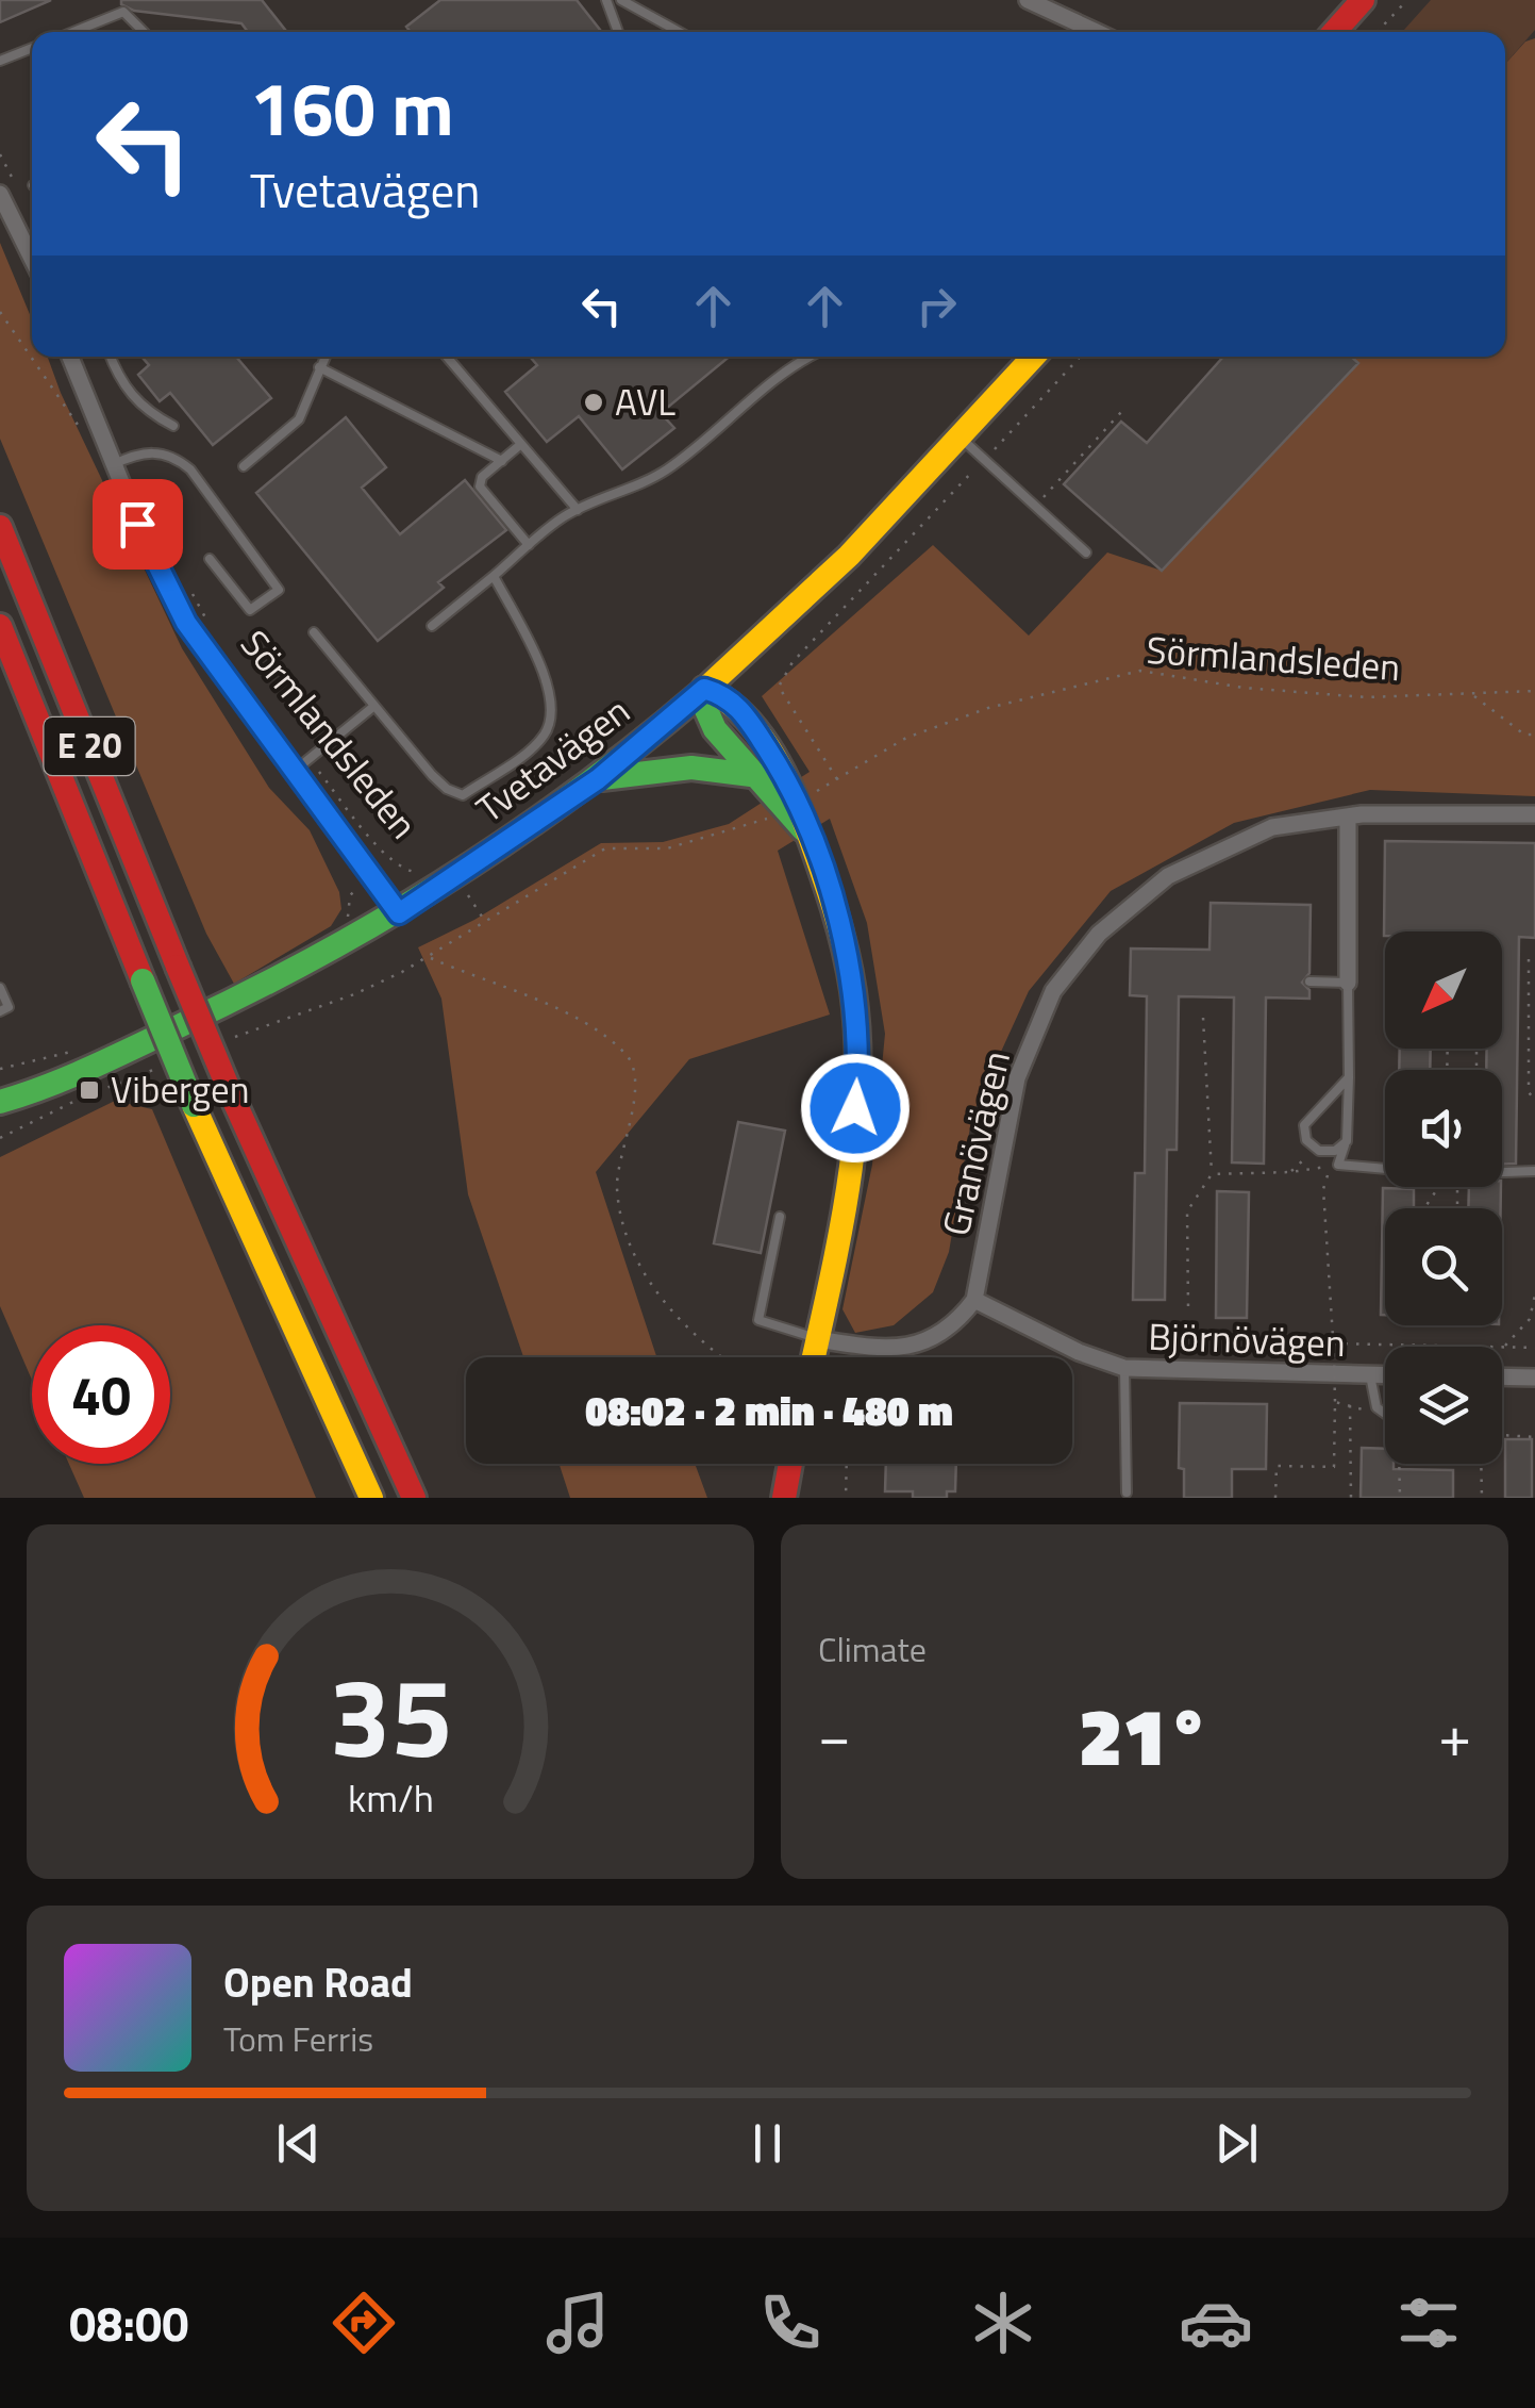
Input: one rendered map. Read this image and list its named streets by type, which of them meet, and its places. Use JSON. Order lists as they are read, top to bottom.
{
  "streets": {
    "main road": ["E 20", "Tvetavägen"],
    "street": ["Granövägen", "Björnövägen"],
    "path": ["Sörmlandsleden"]
  },
  "crossings": [
    ["Granövägen", "Björnövägen"]
  ],
  "places": {
    "other": ["AVL"],
    "transit": ["Vibergen"]
  },
  "north": "bottom left",
  "page": {
    "turn": ["160 m", "Tvetavägen"],
    "limit": "40",
    "trip": "08:02 · 2 min · 480 m",
    "tile": "Climate",
    "heat": ["−", "21°", "+"],
    "song": ["Open Road", "Tom Ferris"],
    "tabs": "08:00",
    "gauge": ["35", "km/h"]
  }
}
